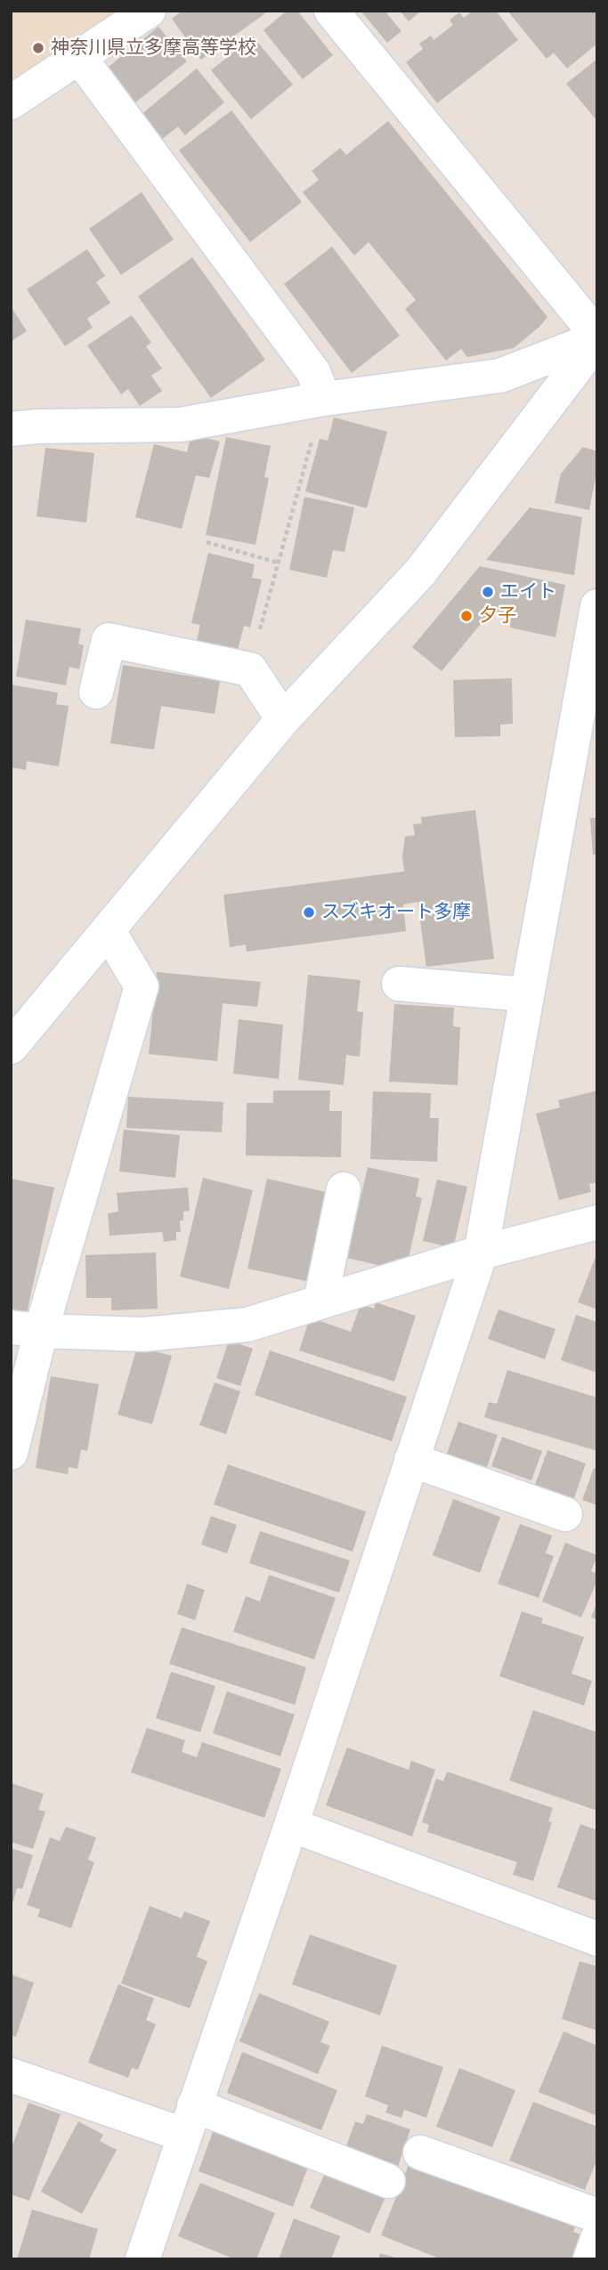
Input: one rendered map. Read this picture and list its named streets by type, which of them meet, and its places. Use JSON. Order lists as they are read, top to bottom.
{
  "places": [
    "神奈川県立多摩高等学校",
    "エイト",
    "夕子",
    "スズキオート多摩"
  ]
}
